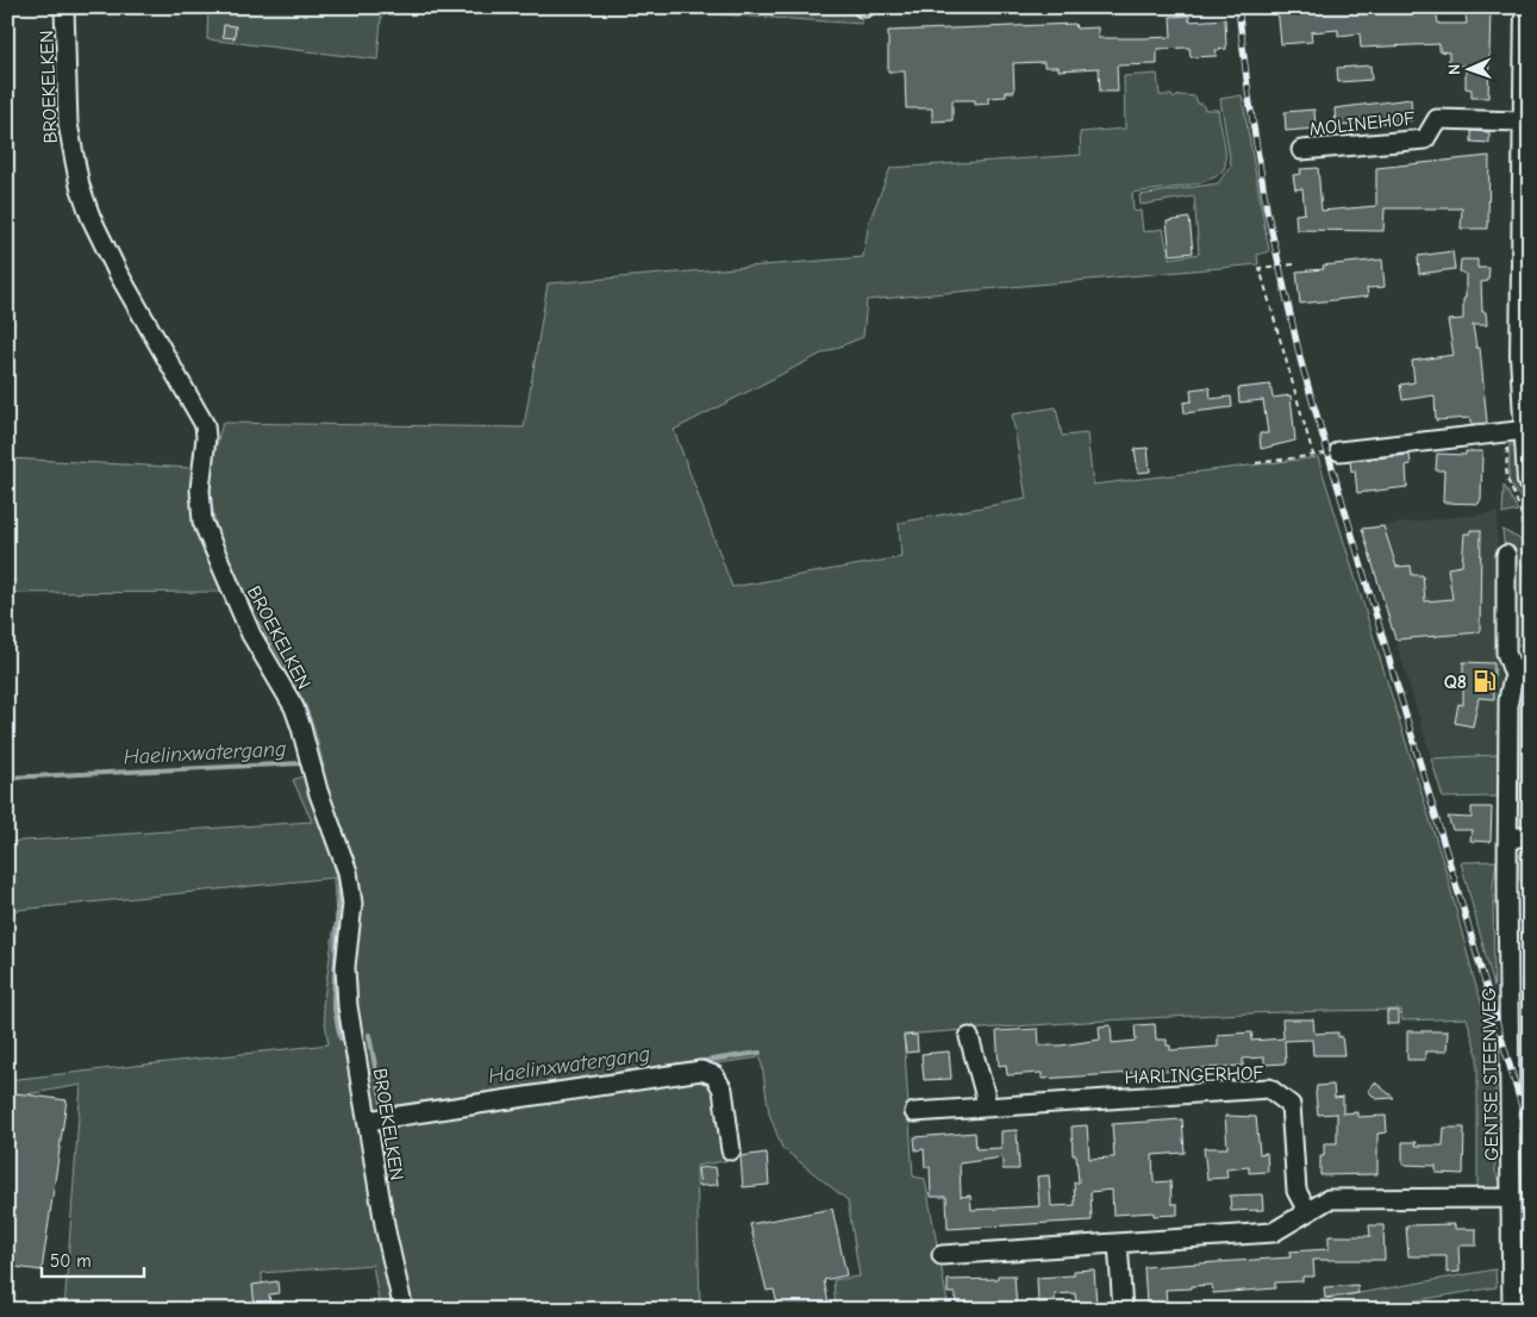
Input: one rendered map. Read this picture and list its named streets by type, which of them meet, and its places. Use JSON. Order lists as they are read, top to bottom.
{
  "streets": {
    "street": [
      "BROEKELKEN",
      "MOLINEHOF",
      "HARLINGERHOF",
      "GENTSE STEENWEG"
    ]
  },
  "water": ["Haelinxwatergang"],
  "places": {
    "fuel station": ["Q8"]
  },
  "scale_bar": "50 m",
  "north": "left"
}
